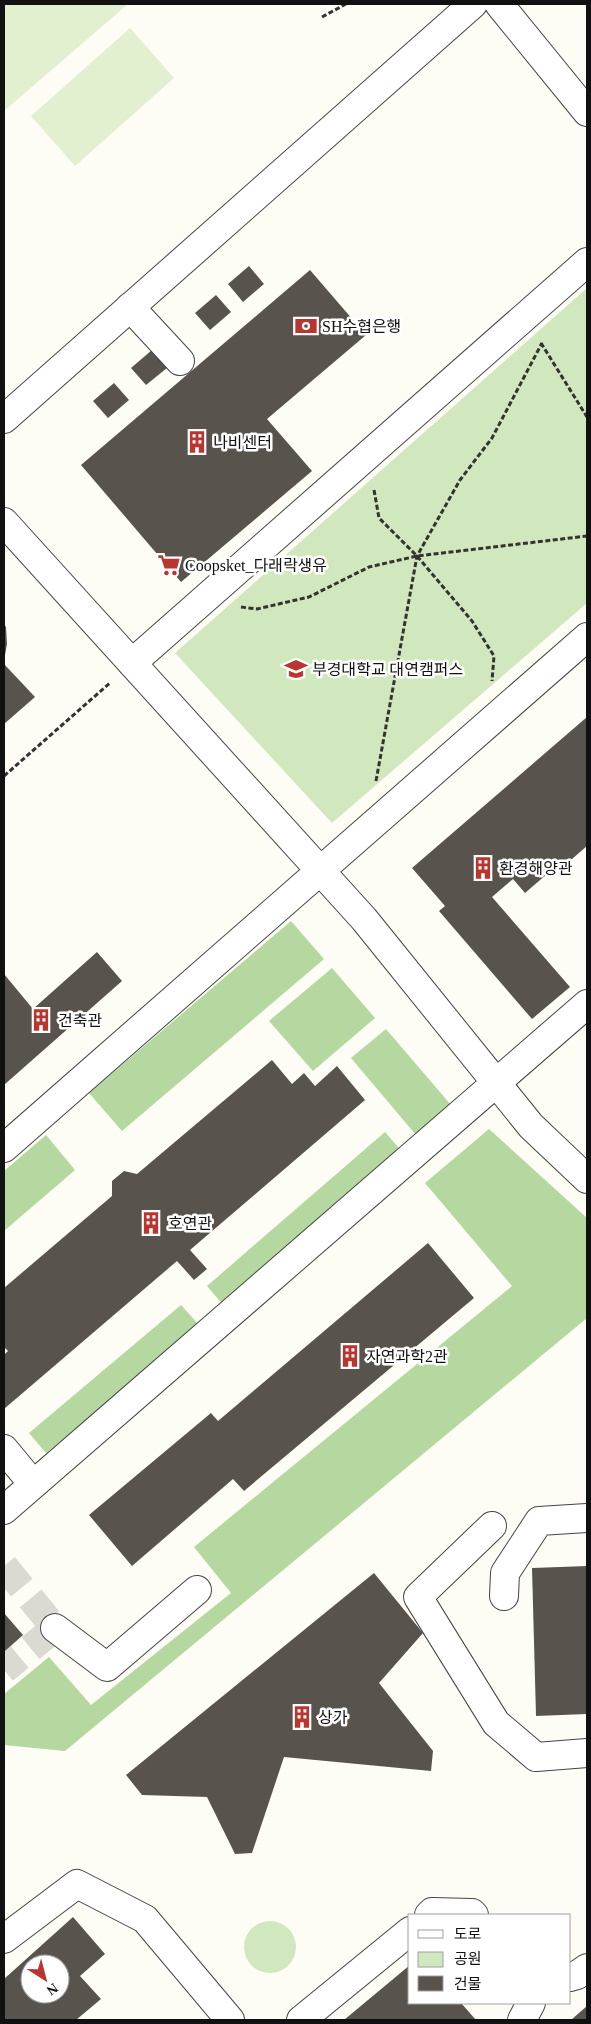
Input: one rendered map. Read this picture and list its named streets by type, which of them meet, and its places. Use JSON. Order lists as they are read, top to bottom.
{
  "places": {
    "bank": ["SH수협은행"],
    "building": [
      "나비센터",
      "환경해양관",
      "건축관",
      "호연관",
      "자연과학2관",
      "상가"
    ],
    "supermarket": ["Coopsket_다래락생유"],
    "school or university": ["부경대학교 대연캠퍼스"]
  },
  "legend": ["도로", "공원", "건물"],
  "north": "bottom right"
}
